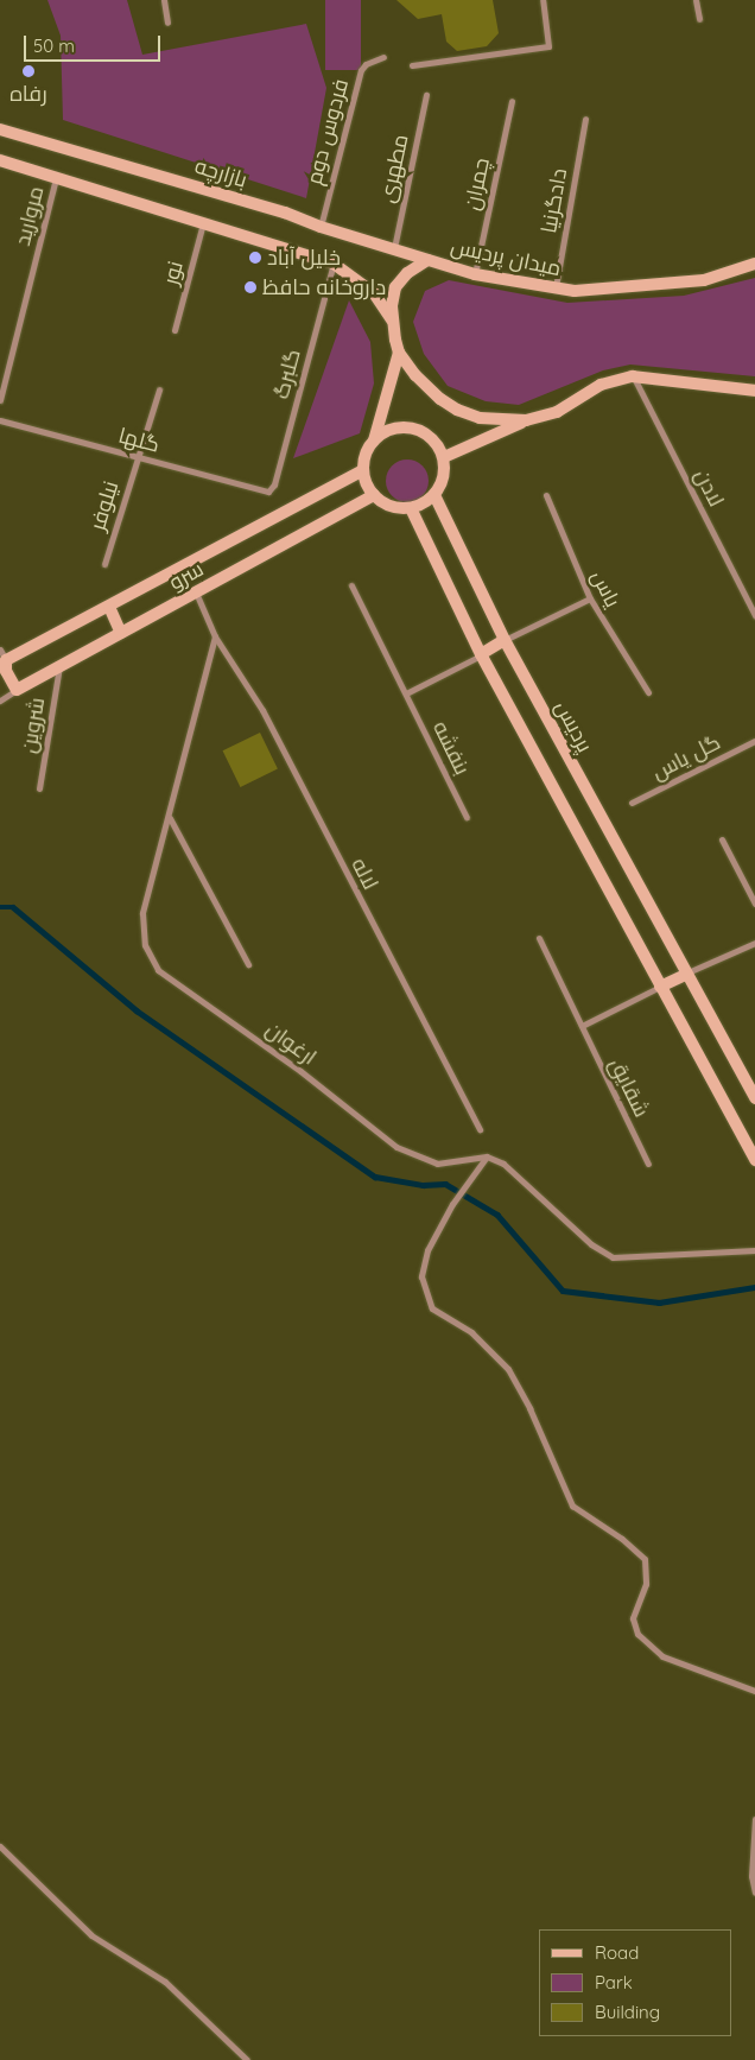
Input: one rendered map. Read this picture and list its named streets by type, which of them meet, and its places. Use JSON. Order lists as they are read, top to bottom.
{
  "streets": {
    "street": [
      "فردوس دوم",
      "مطهری",
      "بازارچه",
      "چمران",
      "دادگرنیا",
      "مروارید",
      "میدان پردیس",
      "نور",
      "گلبرگ",
      "گلها",
      "لادن",
      "نیلوفر",
      "سرو",
      "یاس",
      "شروین",
      "پردیس",
      "بنفشه",
      "گل یاس",
      "لاله",
      "ارغوان",
      "شقایق"
    ]
  },
  "crossings": [
    ["فردوس دوم", "بازارچه"],
    ["مطهری", "بازارچه"],
    ["بازارچه", "میدان پردیس"],
    ["چمران", "میدان پردیس"],
    ["دادگرنیا", "میدان پردیس"],
    ["میدان پردیس", "لادن"],
    ["گلبرگ", "گلها"],
    ["گلها", "نیلوفر"],
    ["سرو", "شروین"],
    ["سرو", "پردیس"],
    ["لاله", "ارغوان"]
  ],
  "places": ["رفاه", "خلیل آباد", "داروخانه حافظ"],
  "legend": ["Road", "Park", "Building"],
  "scale_bar": "50 m"
}
